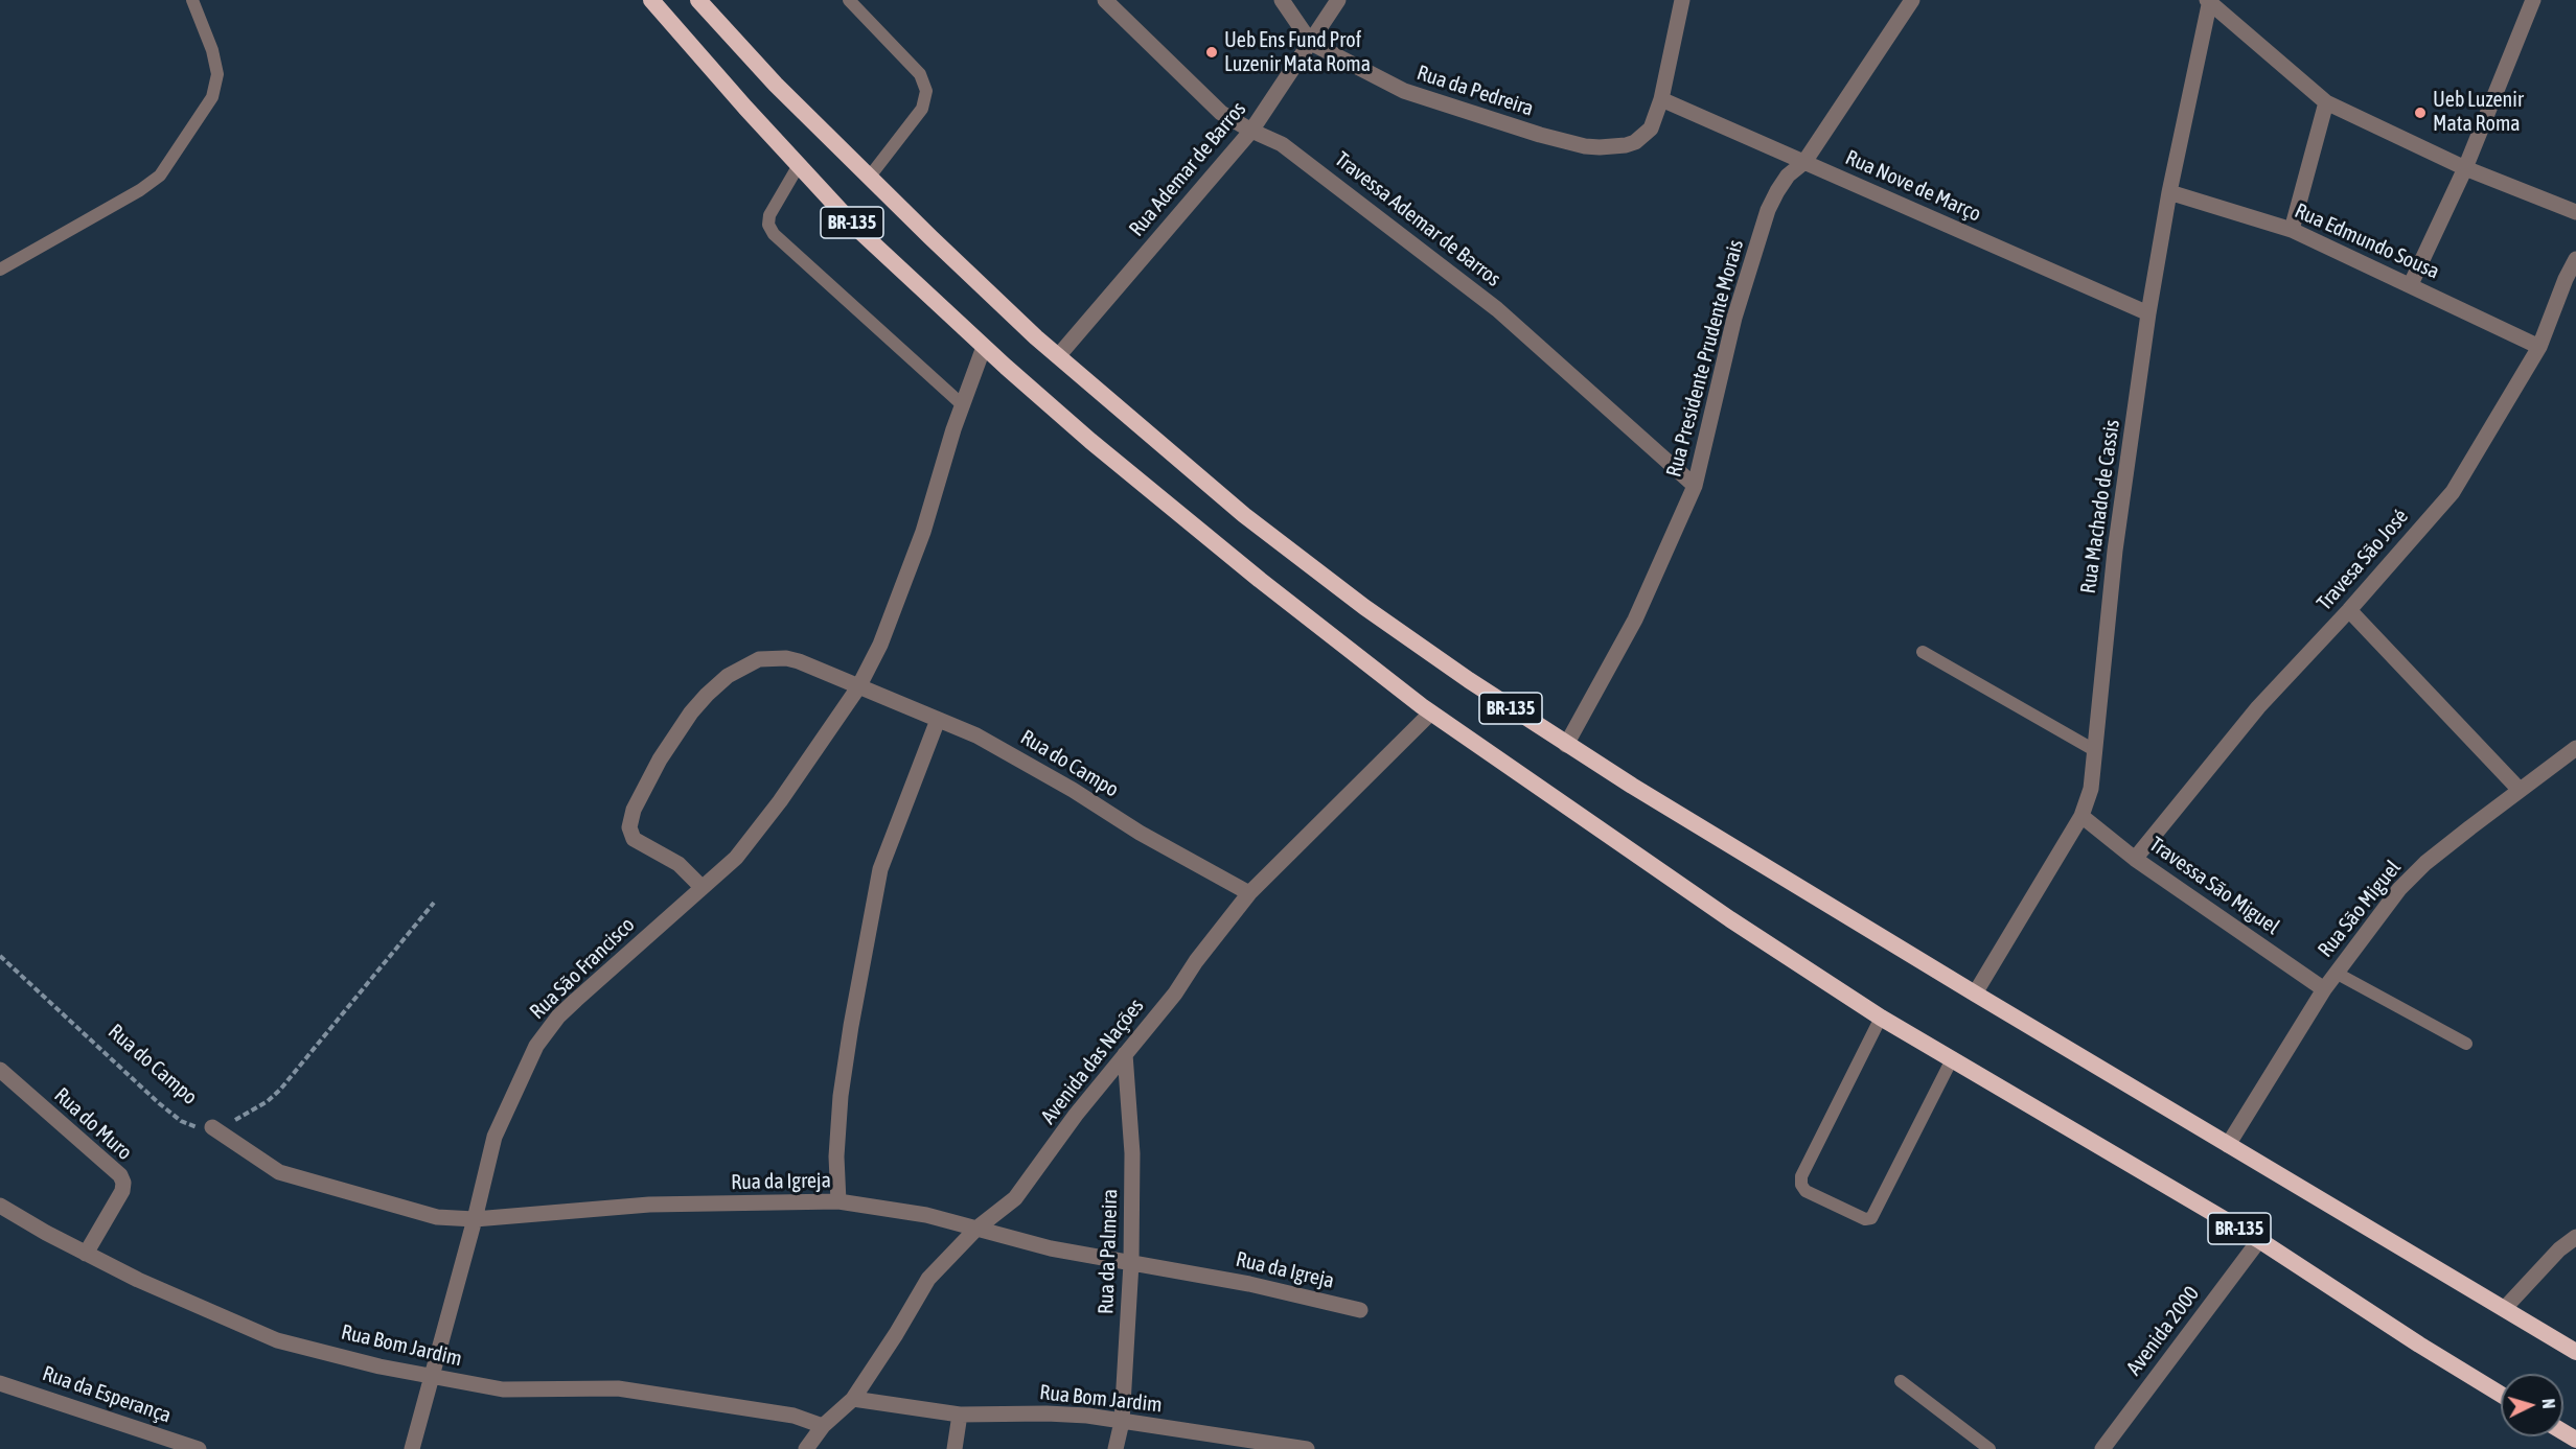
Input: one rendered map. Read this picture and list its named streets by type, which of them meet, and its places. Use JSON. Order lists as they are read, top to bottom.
{
  "streets": {
    "highway": ["BR-135"],
    "street": [
      "Rua da Pedreira",
      "Rua Ademar de Barros",
      "Rua Nove de Março",
      "Travessa Ademar de Barros",
      "Rua Edmundo Sousa",
      "Rua Presidente Prudente Morais",
      "Rua Machado de Cassis",
      "Travesa São José",
      "Rua do Campo",
      "Travessa São Miguel",
      "Rua São Miguel",
      "Rua São Francisco",
      "Avenida das Nações",
      "Rua do Muro",
      "Rua da Igreja",
      "Rua da Palmeira",
      "Avenida 2000",
      "Rua Bom Jardim",
      "Rua da Esperança"
    ]
  },
  "crossings": [
    ["Rua da Pedreira", "Rua Ademar de Barros"],
    ["Rua da Pedreira", "Rua Nove de Março"],
    ["Rua Ademar de Barros", "Travessa Ademar de Barros"],
    ["Rua Ademar de Barros", "BR-135"],
    ["Rua Nove de Março", "Rua Presidente Prudente Morais"],
    ["Rua Nove de Março", "Rua Machado de Cassis"],
    ["Travessa Ademar de Barros", "Rua Presidente Prudente Morais"],
    ["BR-135", "Rua Presidente Prudente Morais"],
    ["BR-135", "Rua Machado de Cassis"],
    ["BR-135", "Rua São Miguel"],
    ["BR-135", "Avenida das Nações"],
    ["BR-135", "Avenida 2000"],
    ["Rua Edmundo Sousa", "Rua Machado de Cassis"],
    ["Rua Edmundo Sousa", "Travesa São José"],
    ["Rua Machado de Cassis", "Travessa São Miguel"],
    ["Travesa São José", "Travessa São Miguel"],
    ["Rua do Campo", "Rua São Francisco"],
    ["Rua do Campo", "Avenida das Nações"],
    ["Rua do Campo", "Rua da Igreja"],
    ["Travessa São Miguel", "Rua São Miguel"],
    ["Rua São Francisco", "Rua da Igreja"],
    ["Rua São Francisco", "Rua Bom Jardim"],
    ["Avenida das Nações", "Rua da Igreja"],
    ["Avenida das Nações", "Rua da Palmeira"],
    ["Avenida das Nações", "Rua Bom Jardim"],
    ["Rua do Muro", "Rua Bom Jardim"],
    ["Rua da Igreja", "Rua da Palmeira"],
    ["Rua da Palmeira", "Rua Bom Jardim"]
  ],
  "places": ["Ueb Ens Fund Prof Luzenir Mata Roma", "Ueb Luzenir Mata Roma"],
  "north": "right"
}
